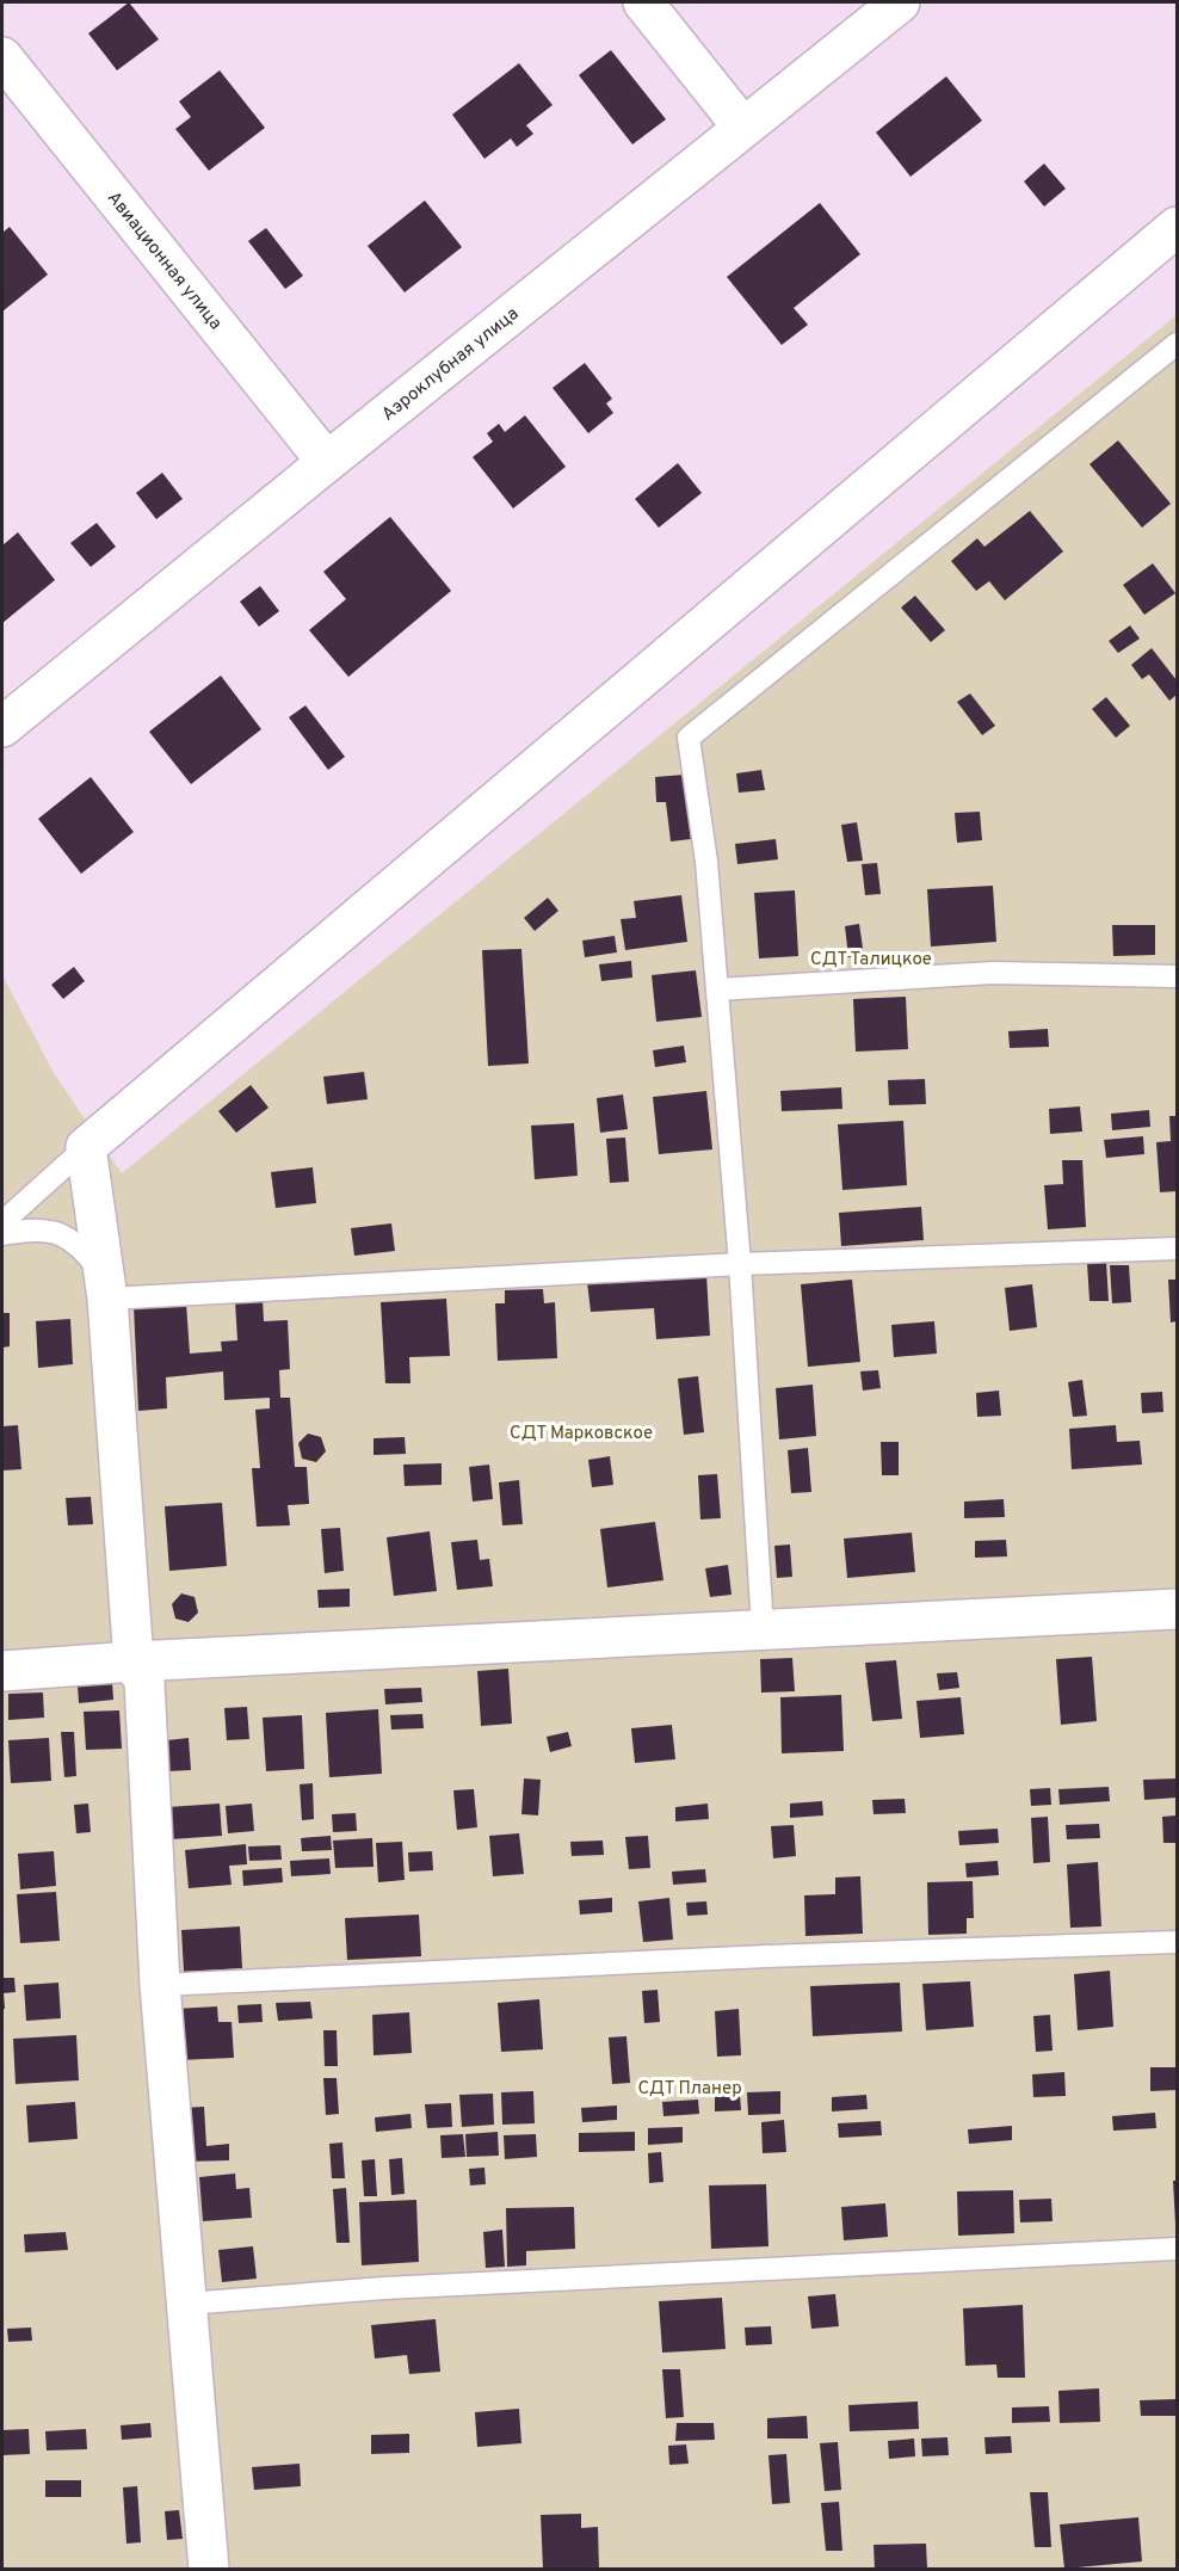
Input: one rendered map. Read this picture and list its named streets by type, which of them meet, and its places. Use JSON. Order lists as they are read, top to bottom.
{
  "streets": {
    "street": ["Авиационная улица", "Аэроклубная улица"]
  },
  "crossings": [
    ["Авиационная улица", "Аэроклубная улица"]
  ],
  "parks": ["СДТ Талицкое", "СДТ Марковское", "СДТ Планер"]
}
